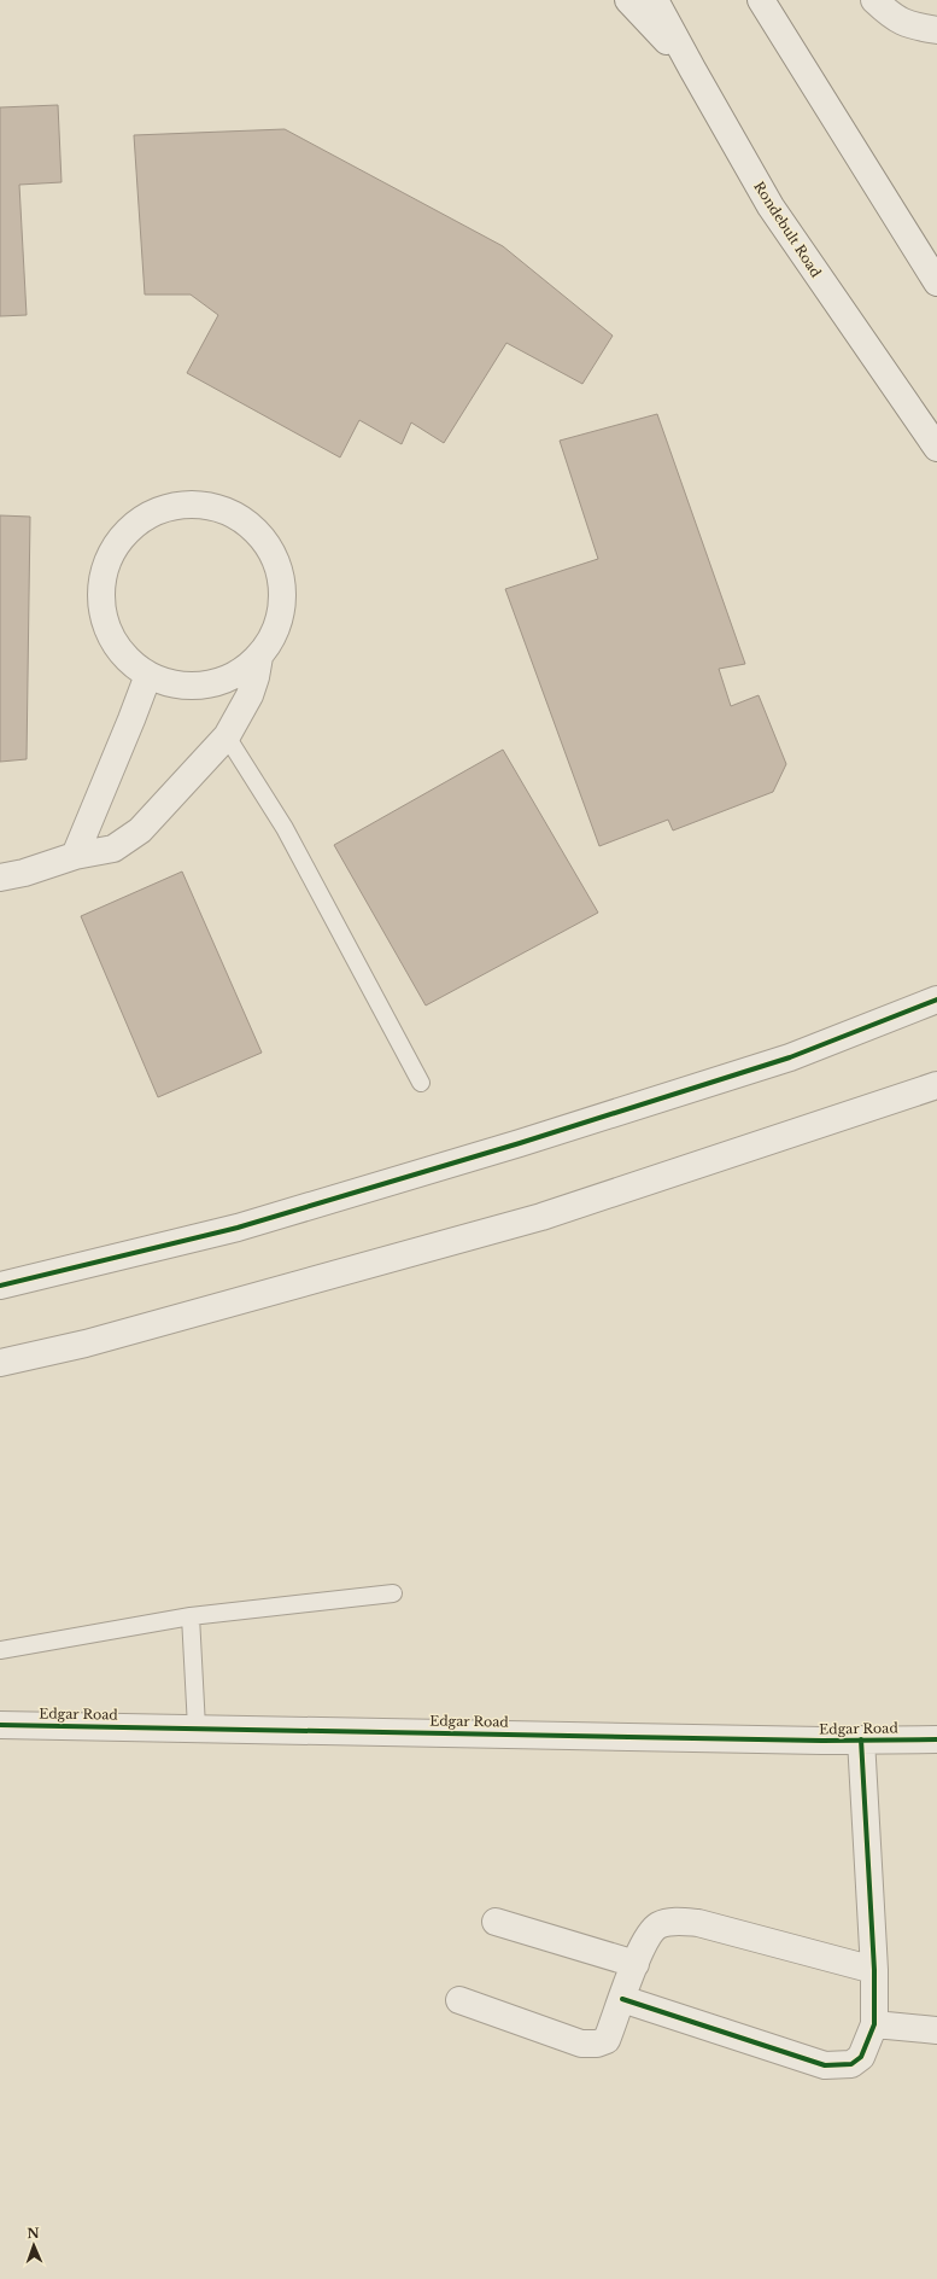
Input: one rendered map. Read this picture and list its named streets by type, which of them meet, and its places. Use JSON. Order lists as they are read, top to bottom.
{
  "streets": {
    "street": ["Rondebult Road", "Edgar Road"]
  },
  "north": "top"
}
